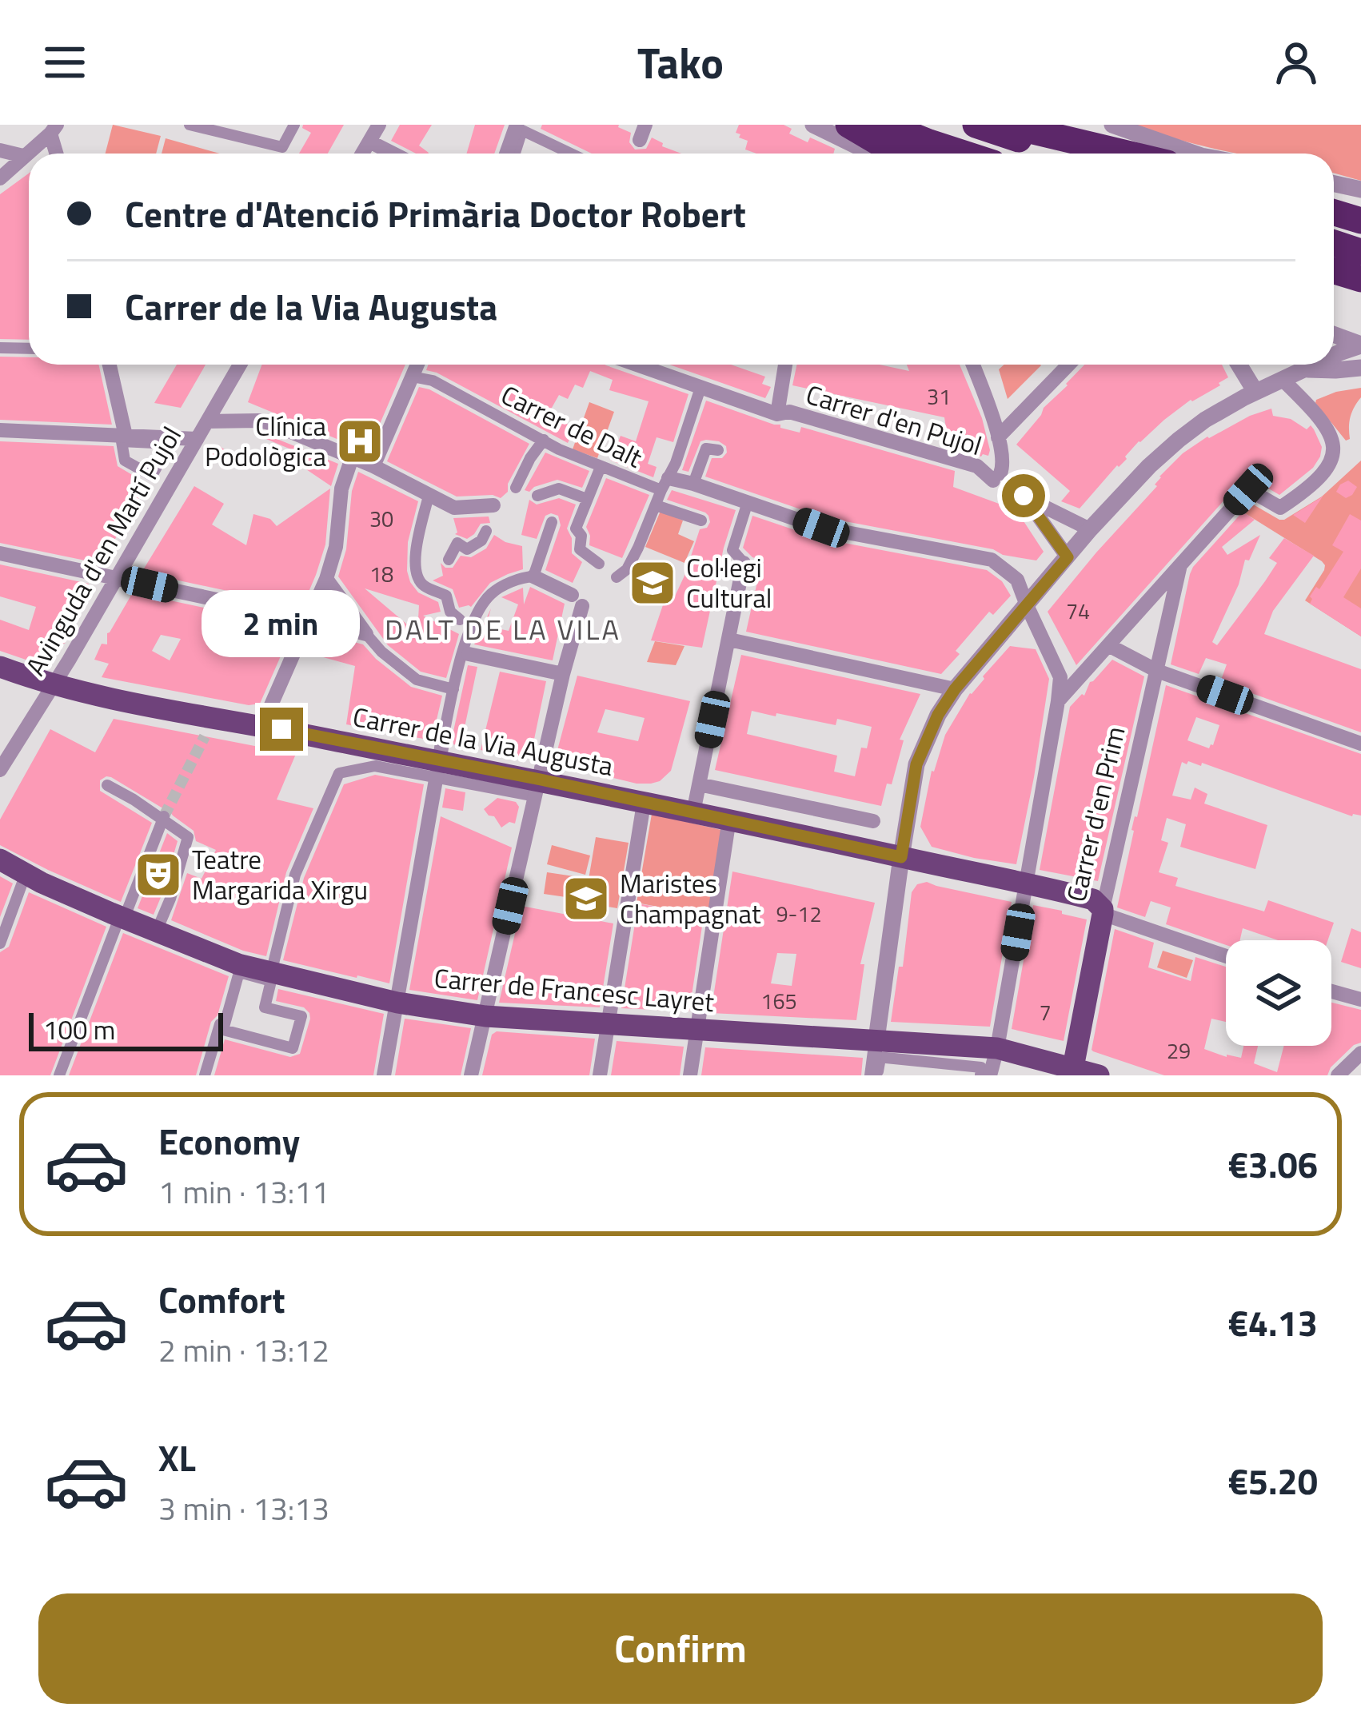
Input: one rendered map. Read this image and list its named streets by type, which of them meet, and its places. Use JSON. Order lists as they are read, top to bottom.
{
  "streets": {
    "main road": ["Carrer de la Via Augusta", "Carrer d'en Prim", "Carrer de Francesc Layret"],
    "street": ["Carrer d'en Pujol", "Carrer de Dalt", "Avinguda d'en Martí Pujol"]
  },
  "crossings": [
    ["Avinguda d'en Martí Pujol", "Carrer de la Via Augusta"],
    ["Carrer de la Via Augusta", "Carrer d'en Prim"],
    ["Carrer de la Via Augusta", "Carrer de Francesc Layret"],
    ["Carrer d'en Prim", "Carrer de Francesc Layret"]
  ],
  "districts": ["DALT DE LA VILA"],
  "places": {
    "hospital": ["Clínica Podològica"],
    "school or university": ["Col·legi Cultural", "Maristes Champagnat"],
    "theatre": ["Teatre Margarida Xirgu"]
  },
  "house_numbers": [
    "31",
    "30",
    "18",
    "74",
    "9-12",
    "165",
    "7",
    "29"
  ],
  "scale_bar": "100 m",
  "page": {
    "header": "Tako",
    "banner": ["Centre d'Atenció Primària Doctor Robert", "Carrer de la Via Augusta"],
    "bubble": "2 min",
    "scale": "100 m",
    "list": [
      {
        "name": "Economy",
        "note": "1 min · 13:11",
        "value": "€3.06"
      },
      {
        "name": "Comfort",
        "note": "2 min · 13:12",
        "value": "€4.13"
      },
      {
        "name": "XL",
        "note": "3 min · 13:13",
        "value": "€5.20"
      }
    ],
    "buttons": "Confirm"
  }
}
